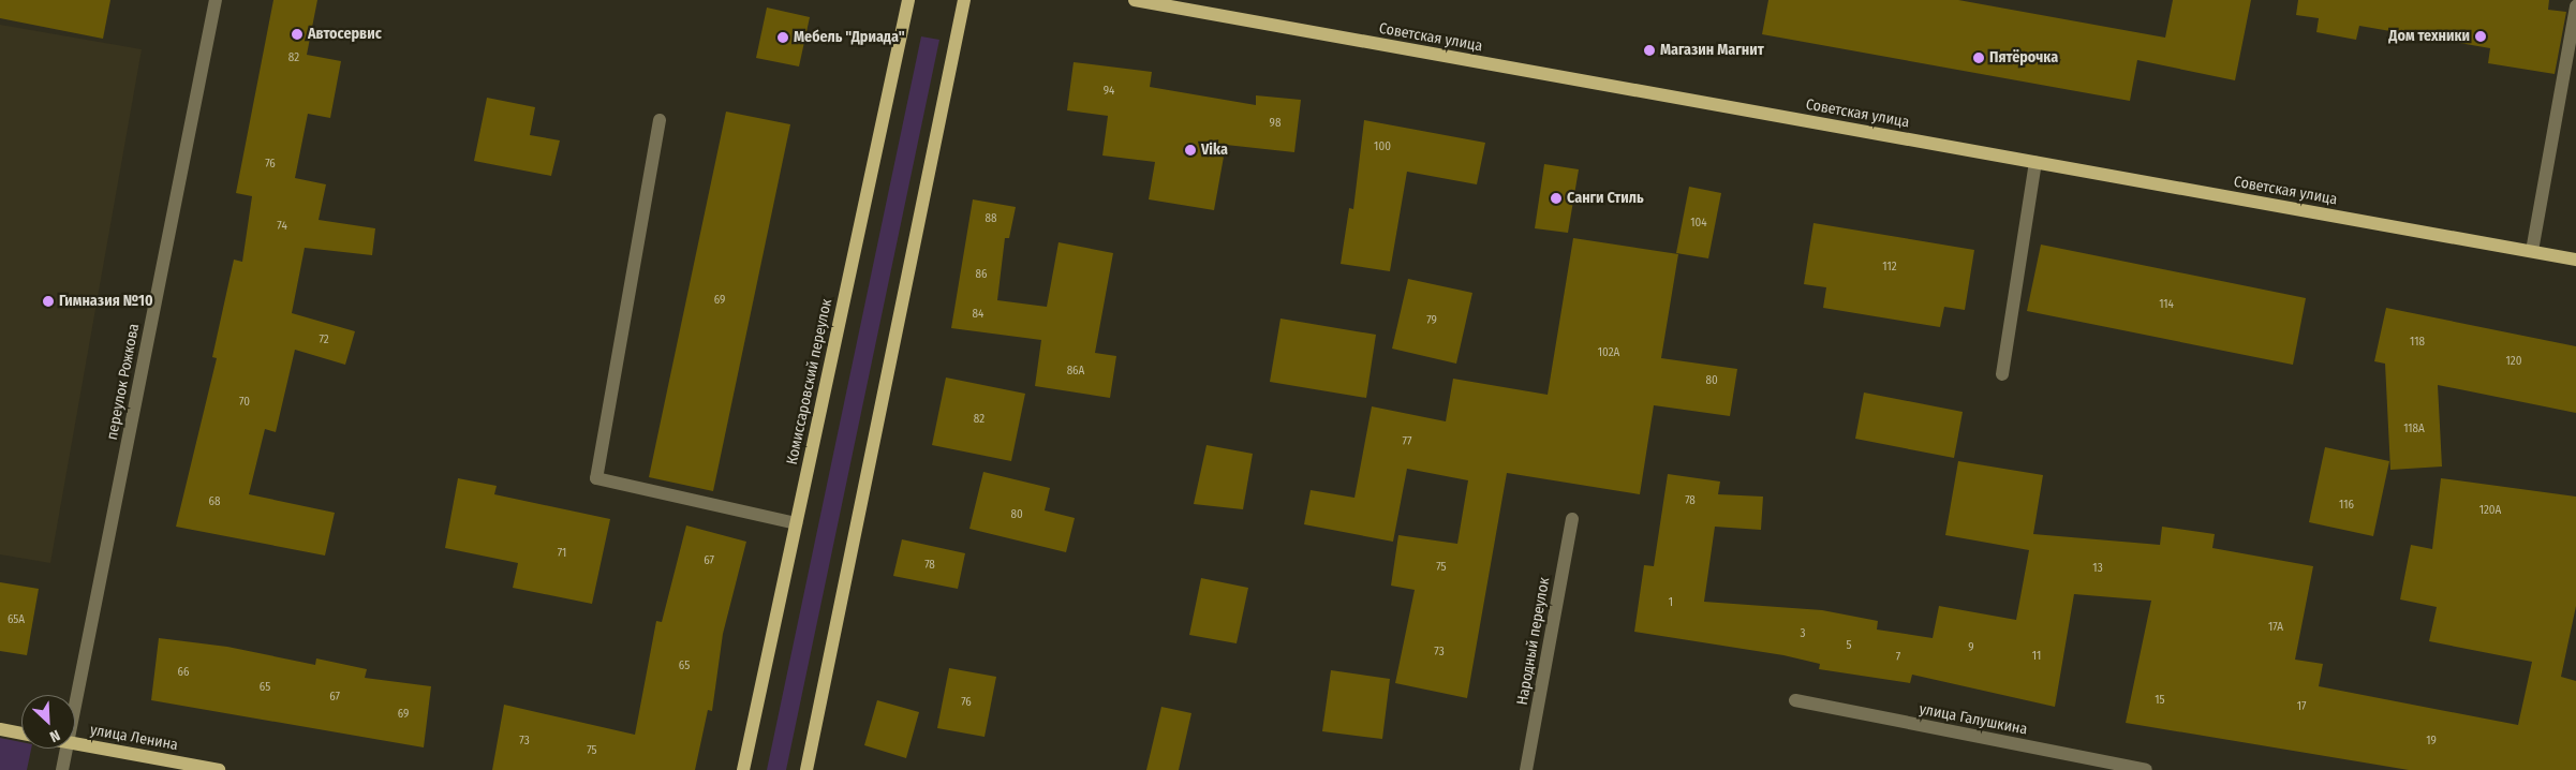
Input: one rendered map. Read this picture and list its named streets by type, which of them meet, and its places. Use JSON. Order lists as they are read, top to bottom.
{
  "streets": {
    "main road": ["Советская улица", "Комиссаровский переулок", "улица Ленина"],
    "street": ["переулок Рожкова", "Народный переулок", "улица Галушкина"]
  },
  "places": [
    "Автосервис",
    "Дом техники",
    "Мебель \"Дриада\"",
    "Магазин Магнит",
    "Пятёрочка",
    "Vika",
    "Санги Стиль",
    "Гимназия №10"
  ],
  "house_numbers": [
    "82",
    "94",
    "98",
    "100",
    "76",
    "88",
    "104",
    "74",
    "112",
    "86",
    "69",
    "114",
    "84",
    "79",
    "72",
    "118",
    "102А",
    "120",
    "86А",
    "80",
    "70",
    "82",
    "118А",
    "77",
    "78",
    "68",
    "116",
    "120А",
    "80",
    "71",
    "67",
    "78",
    "75",
    "13",
    "1",
    "65А",
    "17А",
    "3",
    "5",
    "9",
    "73",
    "11",
    "7",
    "65",
    "66",
    "65",
    "67",
    "15",
    "76",
    "17",
    "69",
    "73",
    "19",
    "75"
  ],
  "north": "bottom right"
}
